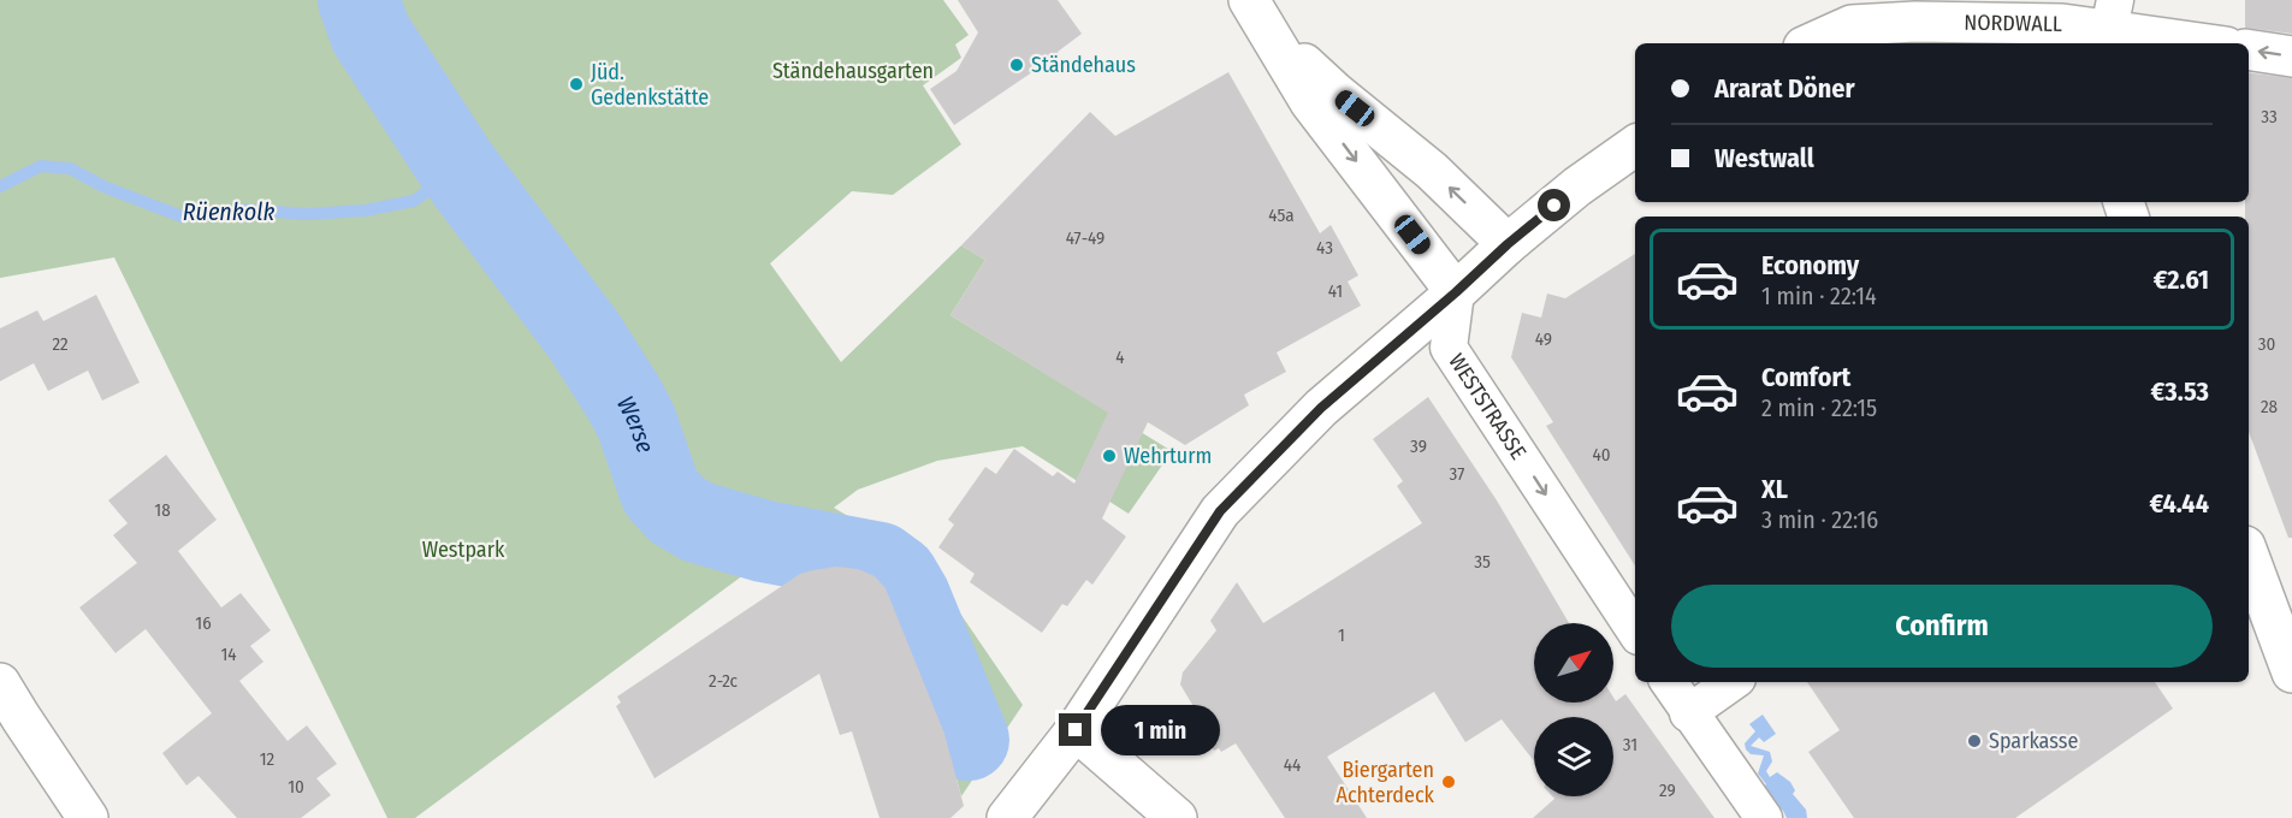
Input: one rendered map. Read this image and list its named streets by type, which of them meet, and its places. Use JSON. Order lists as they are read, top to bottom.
{
  "streets": {
    "street": ["NORDWALL", "WESTSTRASSE"]
  },
  "one_way": ["WESTSTRASSE"],
  "water": ["Rüenkolk", "Werse"],
  "parks": ["Ständehausgarten", "Westpark"],
  "places": [
    "Ständehaus",
    "Jüd. Gedenkstätte",
    "Wehrturm",
    "Sparkasse",
    "Biergarten Achterdeck"
  ],
  "house_numbers": [
    "33",
    "45a",
    "47-49",
    "43",
    "41",
    "49",
    "22",
    "30",
    "4",
    "28",
    "39",
    "40",
    "37",
    "18",
    "35",
    "16",
    "1",
    "14",
    "2-2c",
    "31",
    "12",
    "44",
    "10",
    "29"
  ],
  "north": "top right",
  "page": {
    "banner": ["Ararat Döner", "Westwall"],
    "list": [
      {
        "name": "Economy",
        "note": "1 min · 22:14",
        "value": "€2.61"
      },
      {
        "name": "Comfort",
        "note": "2 min · 22:15",
        "value": "€3.53"
      },
      {
        "name": "XL",
        "note": "3 min · 22:16",
        "value": "€4.44"
      }
    ],
    "buttons": "Confirm",
    "bubble": "1 min"
  }
}
